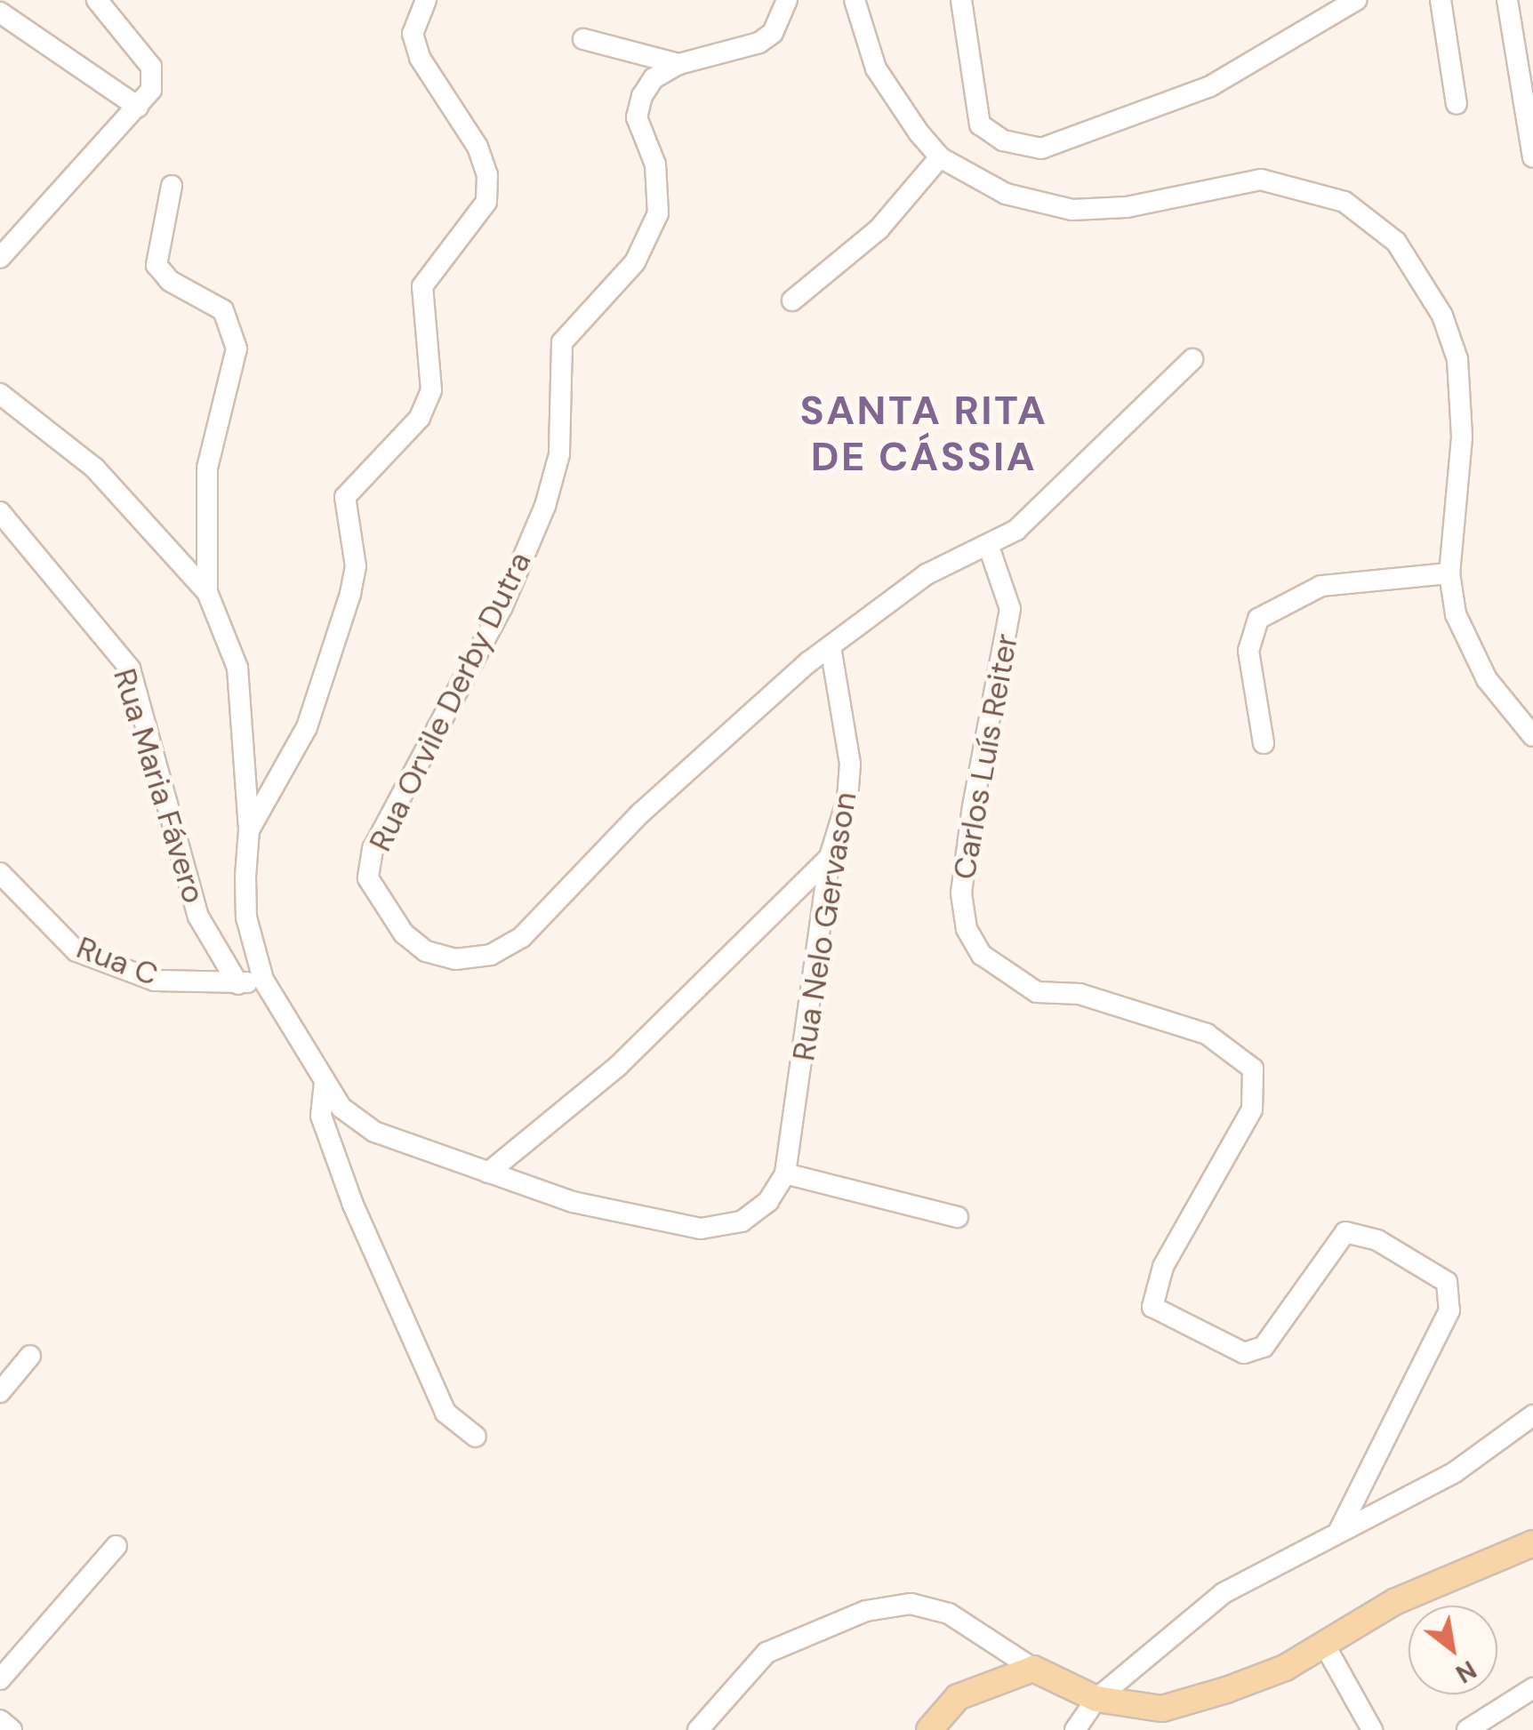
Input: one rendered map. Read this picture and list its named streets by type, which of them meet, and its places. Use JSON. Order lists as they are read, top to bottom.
{
  "streets": {
    "street": [
      "Rua Orvile Derby Dutra",
      "Carlos Luís Reiter",
      "Rua Maria Fávero",
      "Rua Nelo Gervason",
      "Rua C"
    ]
  },
  "crossings": [
    ["Rua Orvile Derby Dutra", "Carlos Luís Reiter"],
    ["Rua Orvile Derby Dutra", "Rua Nelo Gervason"],
    ["Rua Maria Fávero", "Rua C"]
  ],
  "districts": ["SANTA RITA DE CÁSSIA"],
  "north": "bottom right"
}
